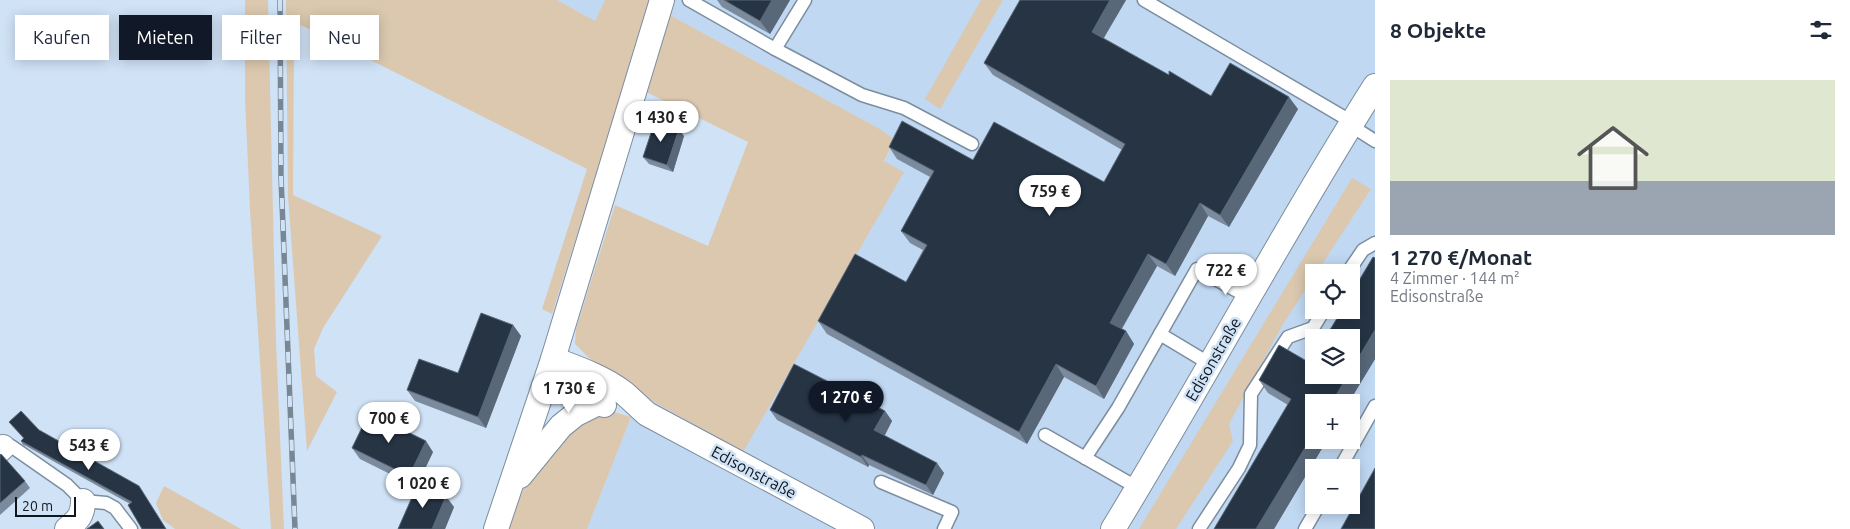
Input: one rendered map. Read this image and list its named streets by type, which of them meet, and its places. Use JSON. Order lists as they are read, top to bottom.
{
  "streets": {
    "street": ["Edisonstraße"]
  },
  "scale_bar": "20 m",
  "page": {
    "heading": "8 Objekte",
    "chip": [
      "Kaufen",
      "Mieten",
      "Filter",
      "Neu"
    ],
    "list": [
      {
        "name": "1 270 €/Monat",
        "note": "4 Zimmer · 144 m² · Edisonstraße"
      }
    ],
    "price": [
      "1 430 €",
      "759 €",
      "722 €",
      "1 730 €",
      "1 270 €",
      "700 €",
      "543 €",
      "1 020 €"
    ],
    "map_buttons": ["+", "−"],
    "scale": "20 m"
  }
}
